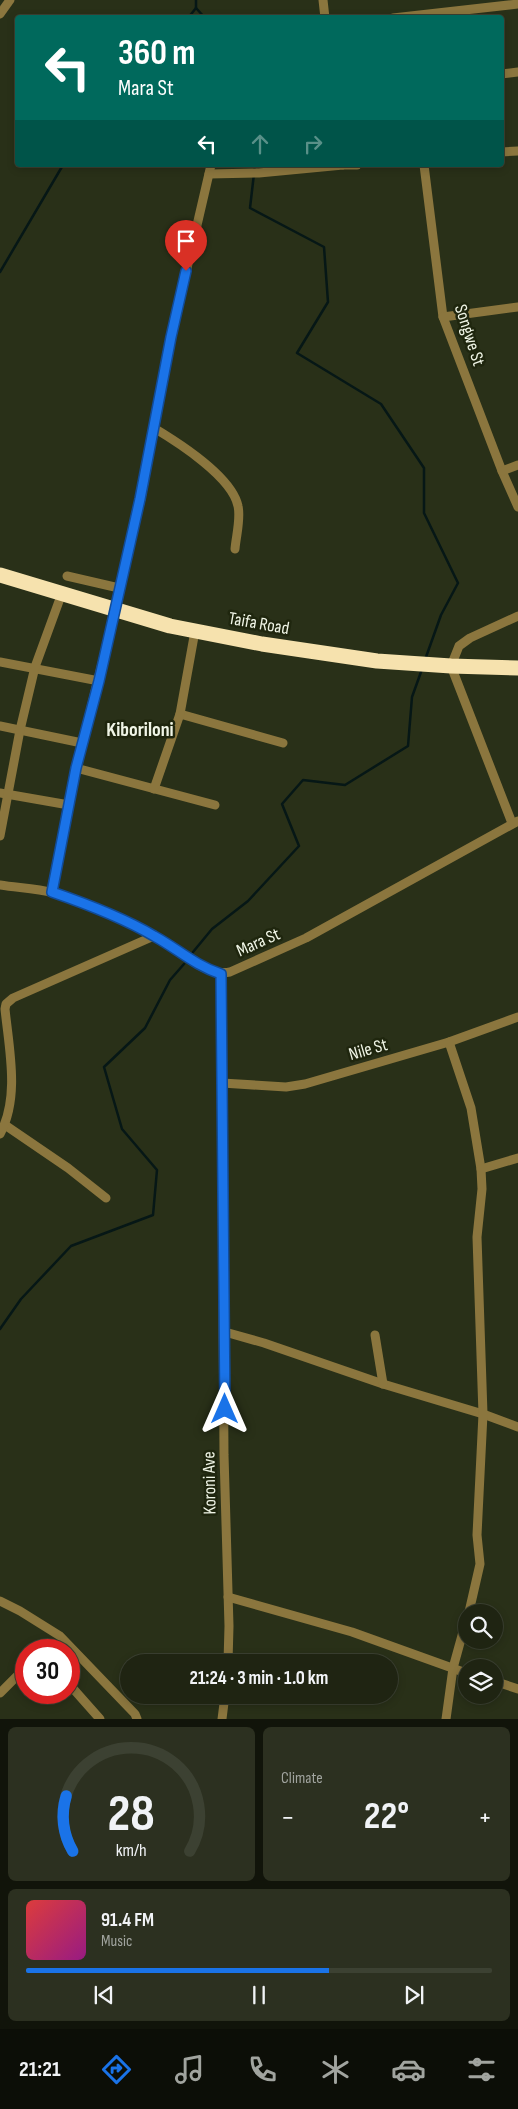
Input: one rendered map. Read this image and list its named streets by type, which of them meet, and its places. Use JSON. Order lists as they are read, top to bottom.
{
  "streets": {
    "highway": ["Taifa Road"],
    "street": [
      "Songwe St",
      "Mara St",
      "Nile St",
      "Koroni Ave"
    ]
  },
  "crossings": [
    ["Mara St", "Koroni Ave"],
    ["Nile St", "Koroni Ave"]
  ],
  "districts": ["Kiboriloni"],
  "page": {
    "turn": ["360 m", "Mara St"],
    "limit": "30",
    "trip": "21:24 · 3 min · 1.0 km",
    "tile": "Climate",
    "heat": ["−", "22°", "+"],
    "song": ["91.4 FM", "Music"],
    "tabs": "21:21",
    "gauge": ["28", "km/h"]
  }
}
